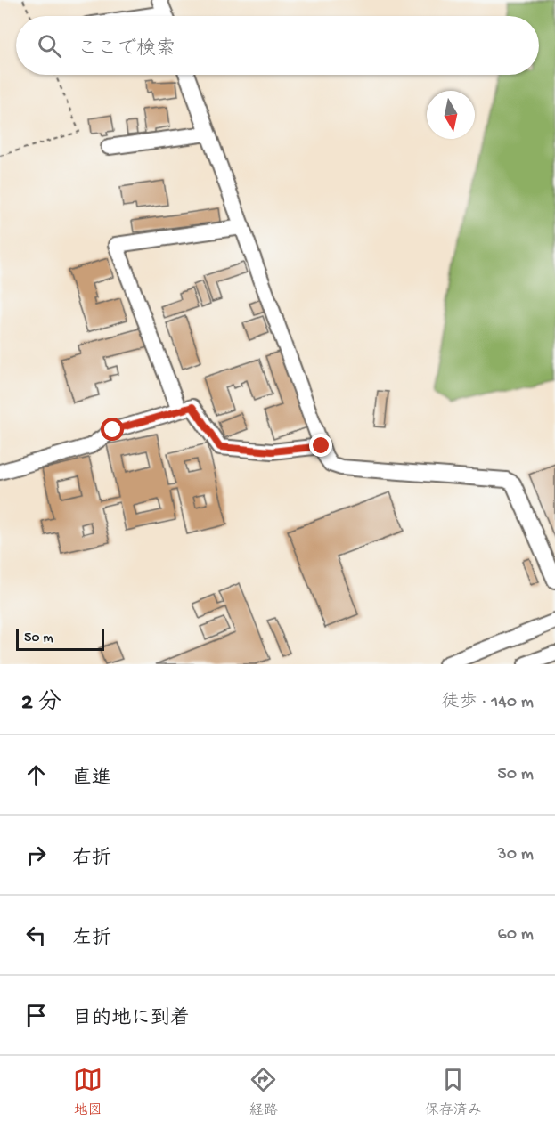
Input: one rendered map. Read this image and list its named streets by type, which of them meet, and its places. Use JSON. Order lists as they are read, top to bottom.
{
  "scale_bar": "50 m",
  "north": "bottom",
  "page": {
    "search": "ここで検索",
    "scale": "50 m",
    "heading": ["2 分", "徒歩 · 140 m"],
    "list": [
      ["直進", "50 m"],
      ["右折", "30 m"],
      ["左折", "60 m"],
      "目的地に到着"
    ],
    "nav": ["地図", "経路", "保存済み"]
  }
}
